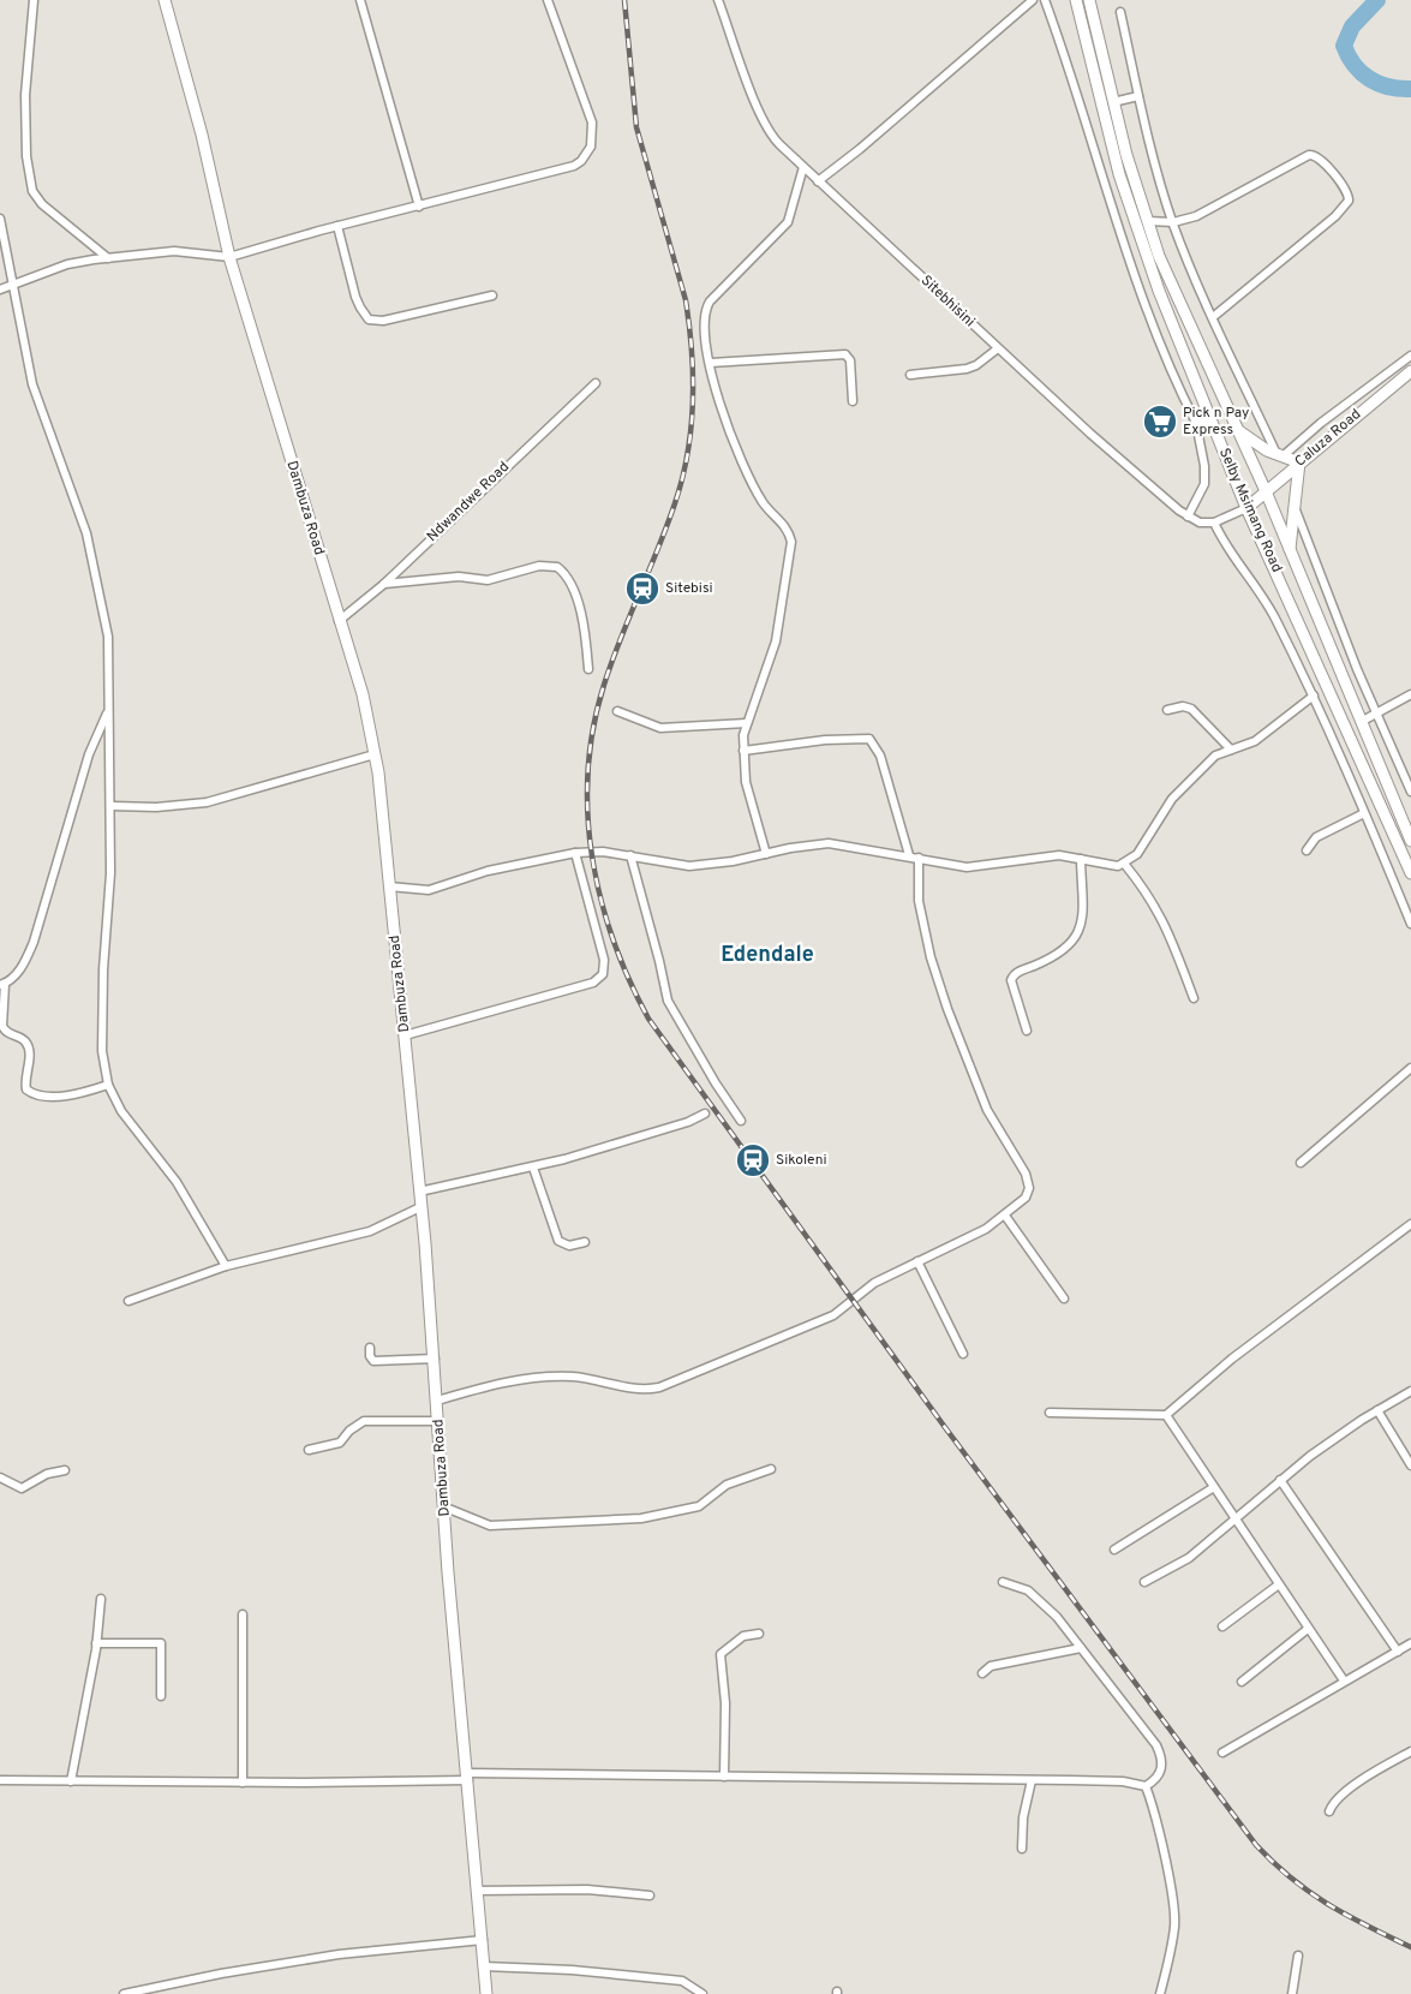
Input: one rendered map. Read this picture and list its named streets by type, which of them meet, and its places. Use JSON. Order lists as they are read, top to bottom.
{
  "streets": {
    "street": [
      "Sitebhisini",
      "Caluza Road",
      "Ndwandwe Road",
      "Dambuza Road",
      "Selby Msimang Road"
    ]
  },
  "crossings": [
    ["Caluza Road", "Selby Msimang Road"],
    ["Ndwandwe Road", "Dambuza Road"]
  ],
  "districts": ["Edendale"],
  "places": {
    "supermarket": ["Pick n Pay Express"],
    "station": ["Sitebisi", "Sikoleni"]
  }
}
